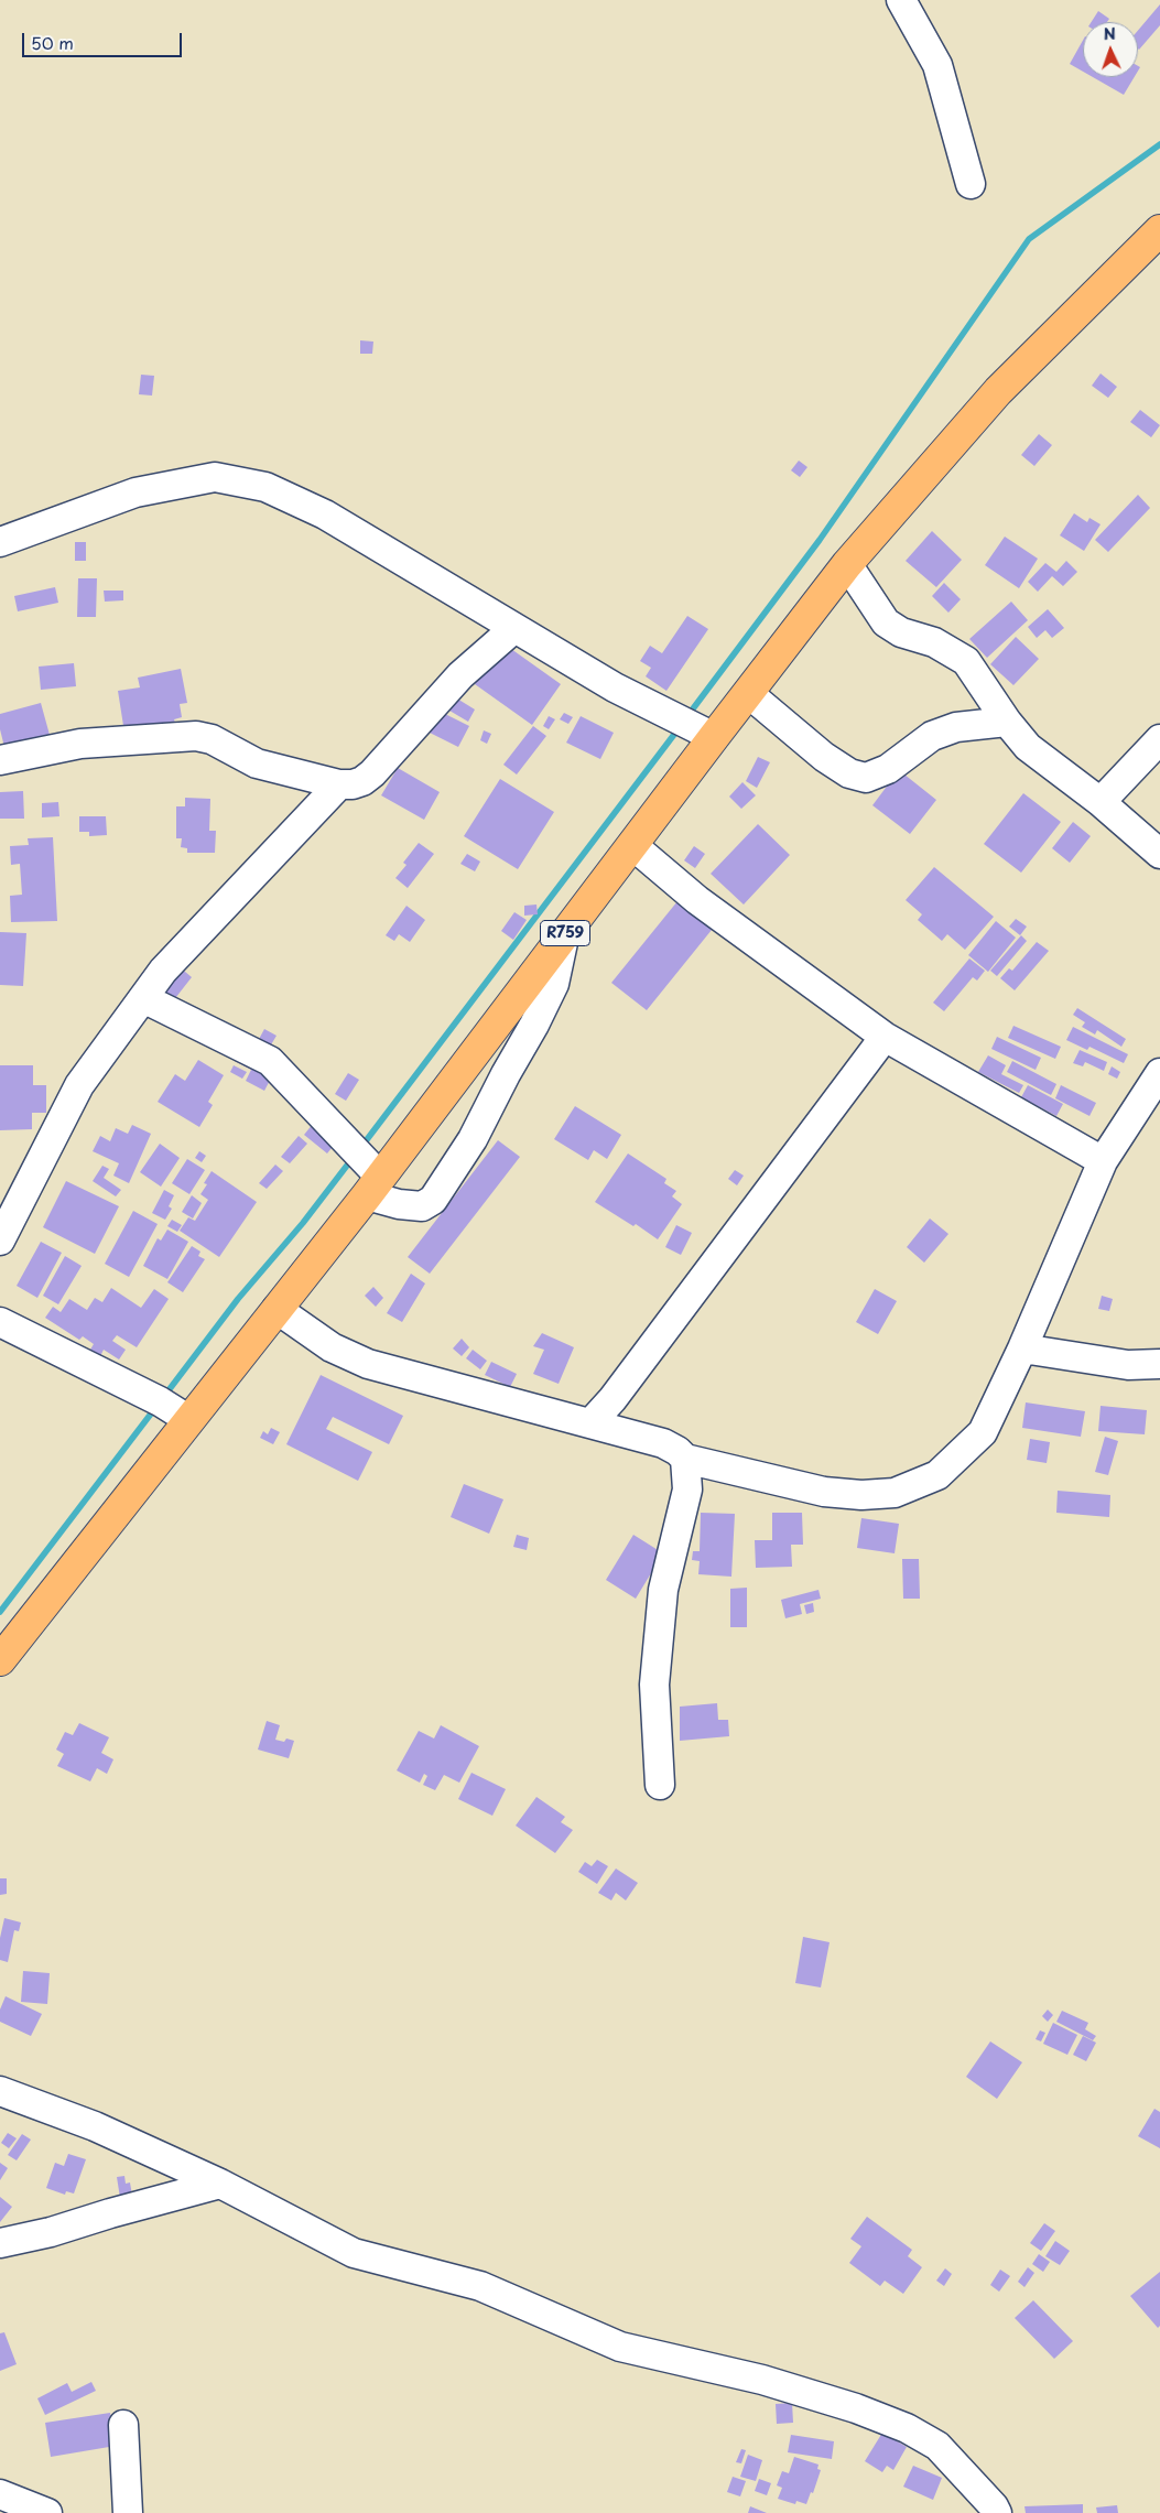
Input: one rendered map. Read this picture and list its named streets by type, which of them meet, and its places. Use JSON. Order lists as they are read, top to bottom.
{
  "streets": {
    "main road": ["R759"]
  },
  "scale_bar": "50 m",
  "north": "top"
}
